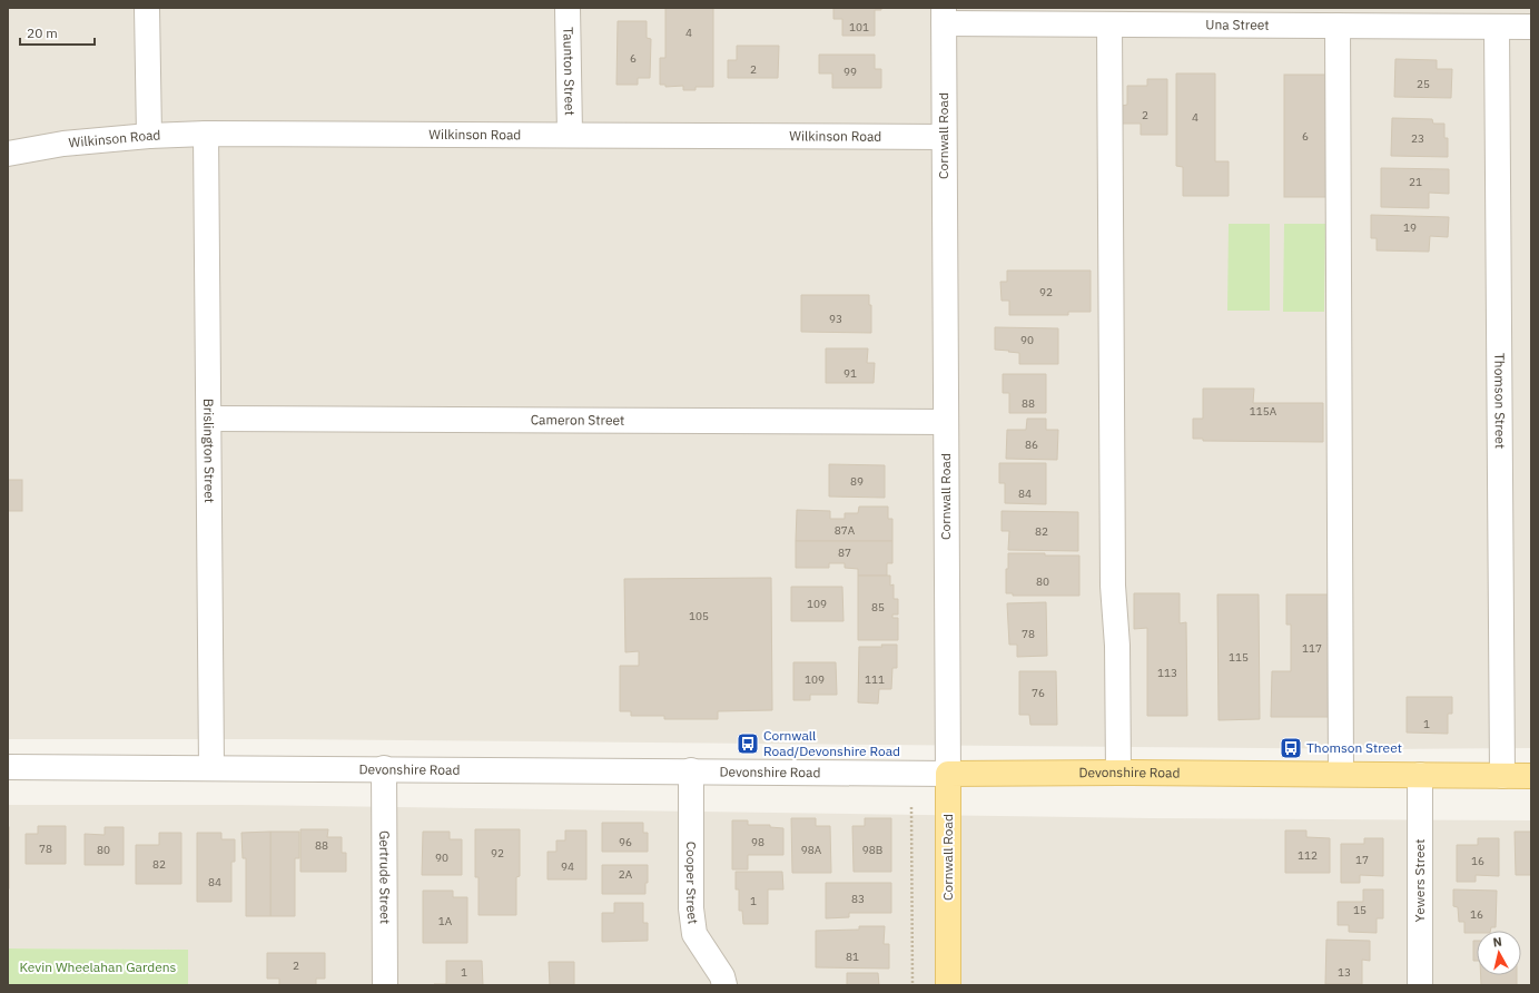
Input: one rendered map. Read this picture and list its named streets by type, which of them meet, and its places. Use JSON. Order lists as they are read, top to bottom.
{
  "streets": {
    "main road": ["Cornwall Road", "Devonshire Road"],
    "street": [
      "Una Street",
      "Taunton Street",
      "Wilkinson Road",
      "Thomson Street",
      "Cameron Street",
      "Brislington Street",
      "Gertrude Street",
      "Yewers Street",
      "Cooper Street"
    ]
  },
  "crossings": [
    ["Una Street", "Cornwall Road"],
    ["Una Street", "Thomson Street"],
    ["Taunton Street", "Wilkinson Road"],
    ["Wilkinson Road", "Cornwall Road"],
    ["Wilkinson Road", "Brislington Street"],
    ["Cornwall Road", "Cameron Street"],
    ["Cornwall Road", "Devonshire Road"],
    ["Thomson Street", "Devonshire Road"],
    ["Cameron Street", "Brislington Street"],
    ["Brislington Street", "Devonshire Road"],
    ["Devonshire Road", "Gertrude Street"],
    ["Devonshire Road", "Yewers Street"],
    ["Devonshire Road", "Cooper Street"]
  ],
  "parks": ["Kevin Wheelahan Gardens"],
  "places": {
    "bus stop": ["Cornwall Road/Devonshire Road", "Thomson Street"]
  },
  "house_numbers": [
    "101",
    "4",
    "6",
    "2",
    "99",
    "25",
    "2",
    "4",
    "6",
    "23",
    "21",
    "19",
    "92",
    "93",
    "90",
    "91",
    "88",
    "115A",
    "86",
    "89",
    "84",
    "87A",
    "82",
    "87",
    "80",
    "109",
    "85",
    "105",
    "78",
    "117",
    "115",
    "113",
    "109",
    "111",
    "76",
    "1",
    "96",
    "98",
    "88",
    "78",
    "80",
    "98A",
    "98B",
    "92",
    "112",
    "90",
    "17",
    "16",
    "82",
    "94",
    "2A",
    "84",
    "83",
    "1",
    "15",
    "16",
    "1A",
    "81",
    "2",
    "1",
    "13"
  ],
  "scale_bar": "20 m",
  "north": "top"
}
